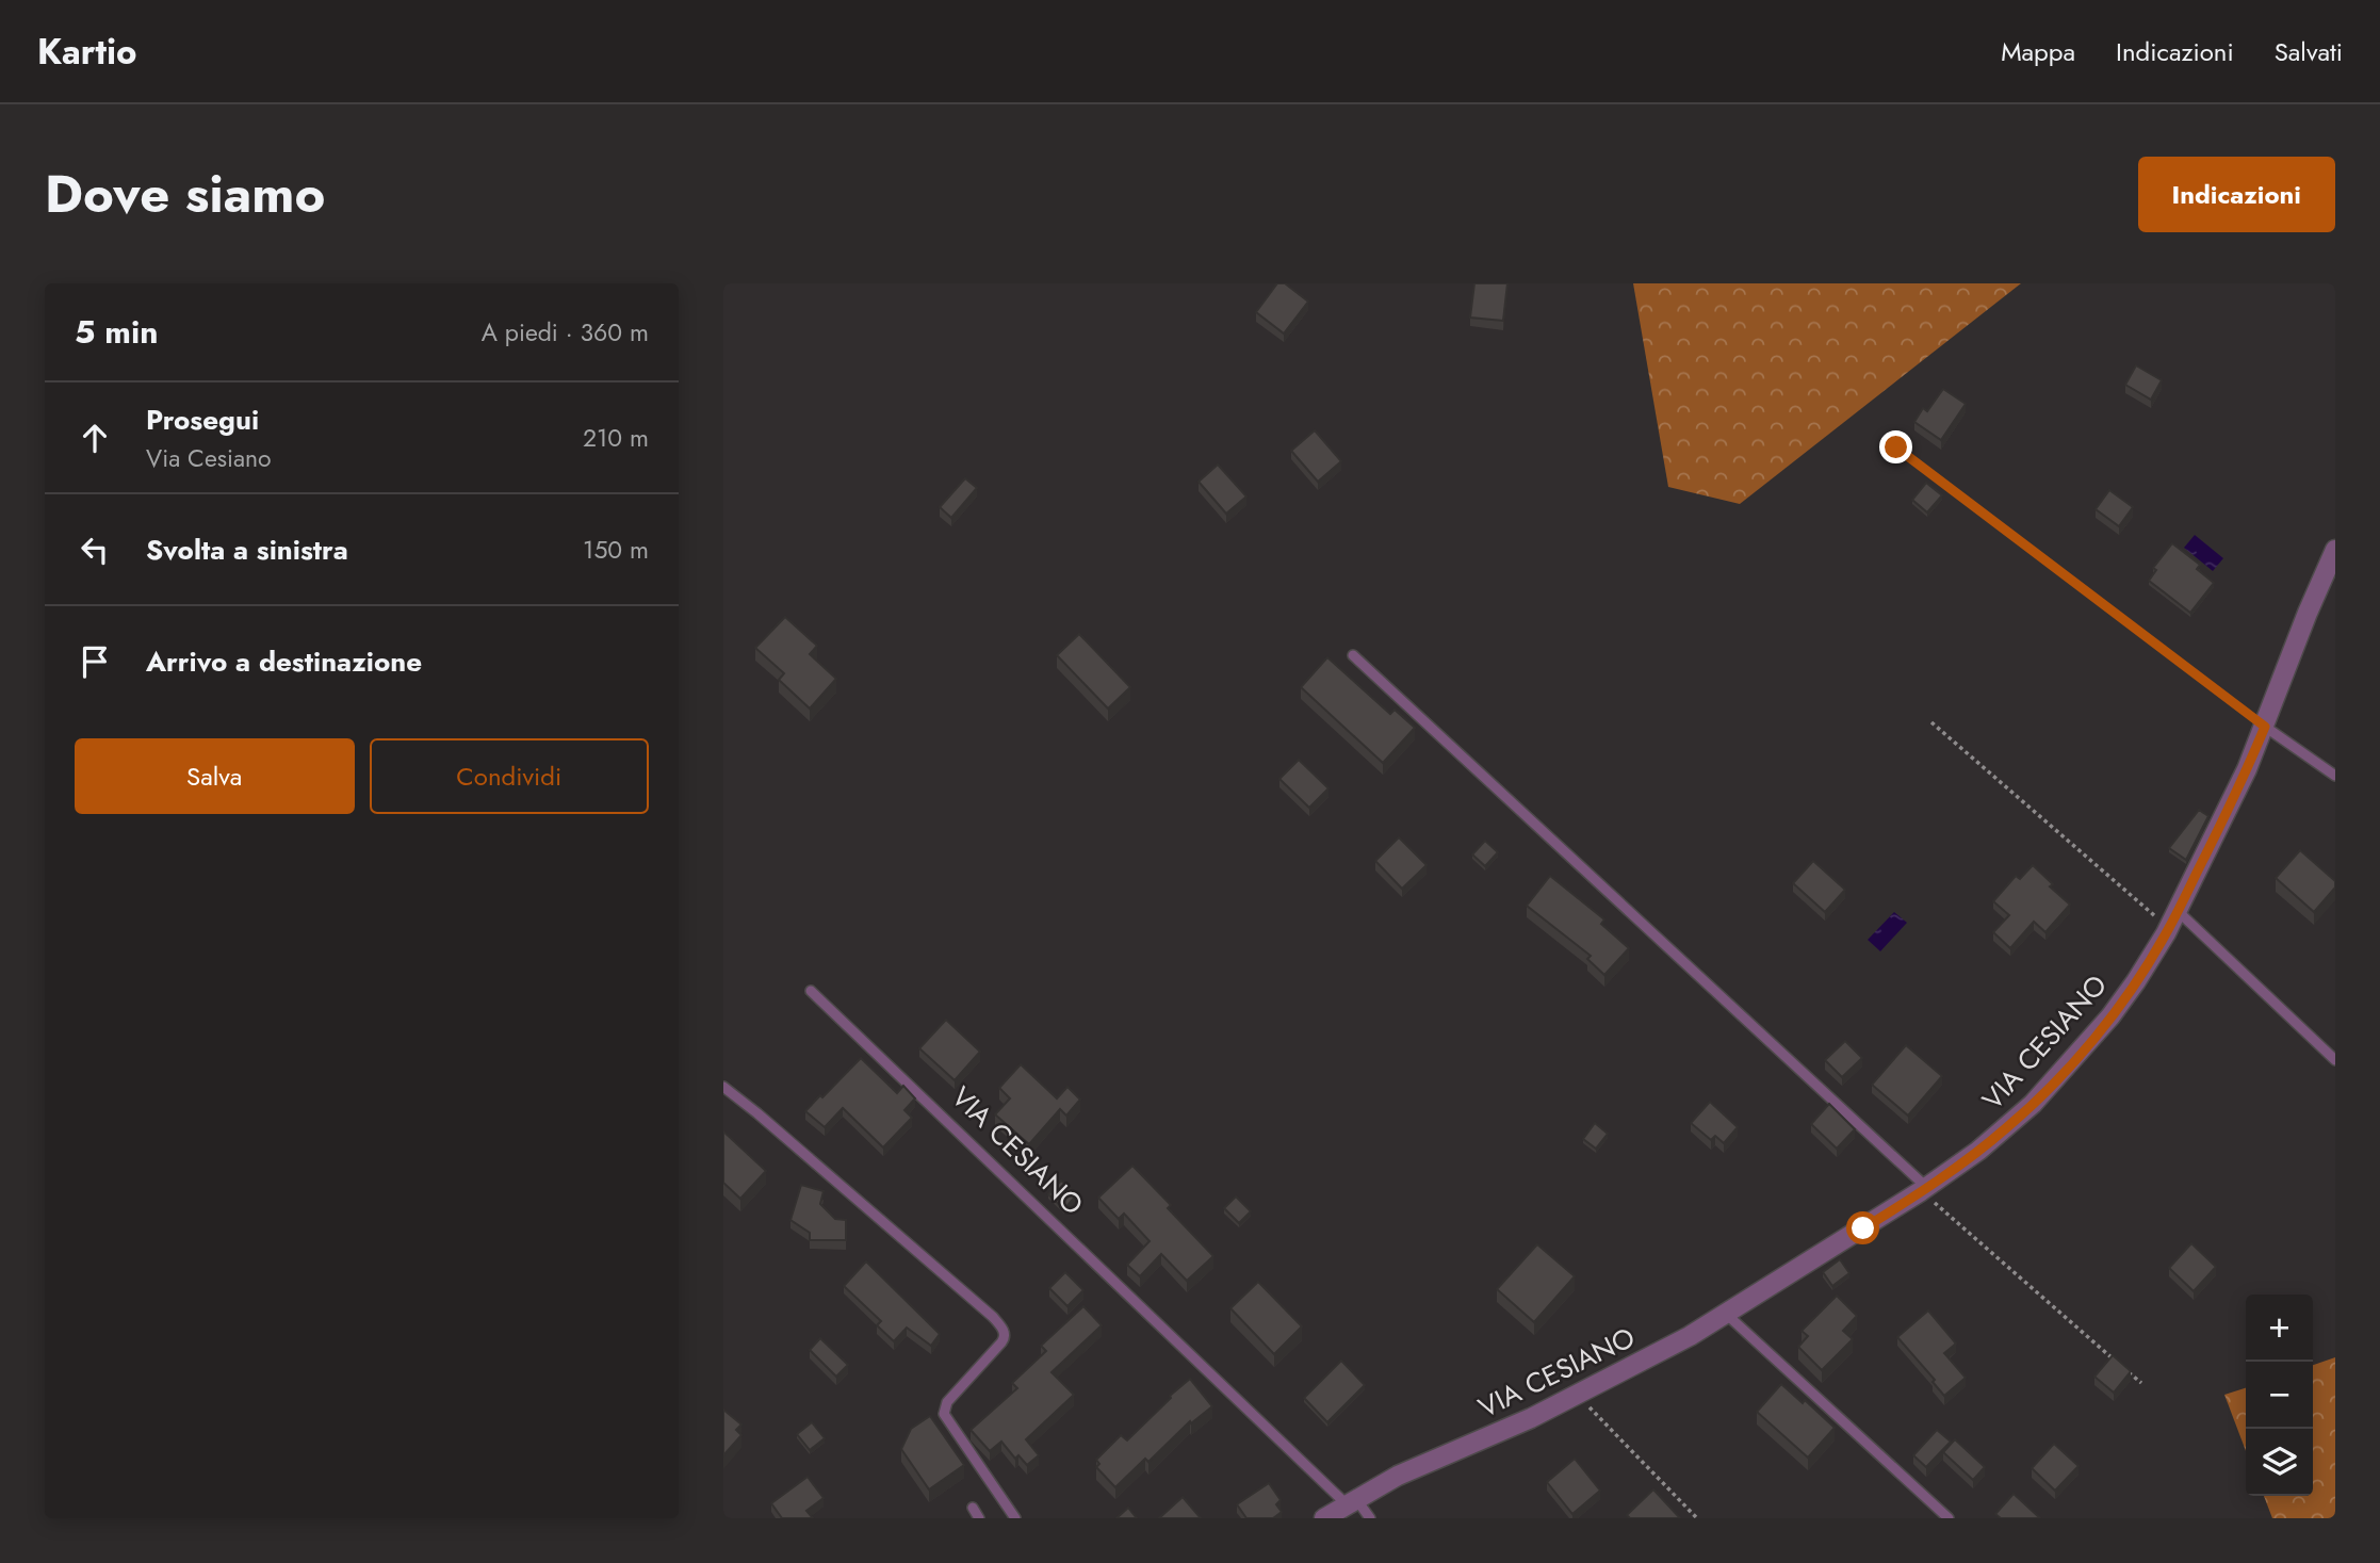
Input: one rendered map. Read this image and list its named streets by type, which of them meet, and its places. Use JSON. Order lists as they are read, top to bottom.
{
  "streets": {
    "street": ["VIA CESIANO"]
  },
  "page": {
    "header": "Kartio",
    "nav": ["Mappa", "Indicazioni", "Salvati"],
    "title": "Dove siamo",
    "buttons": [
      "Indicazioni",
      ["Salva", "Condividi"]
    ],
    "heading": ["5 min", "A piedi · 360 m"],
    "list": [
      ["Prosegui", "Via Cesiano", "210 m"],
      ["Svolta a sinistra", "150 m"],
      "Arrivo a destinazione"
    ],
    "map_buttons": ["+", "−"]
  }
}
